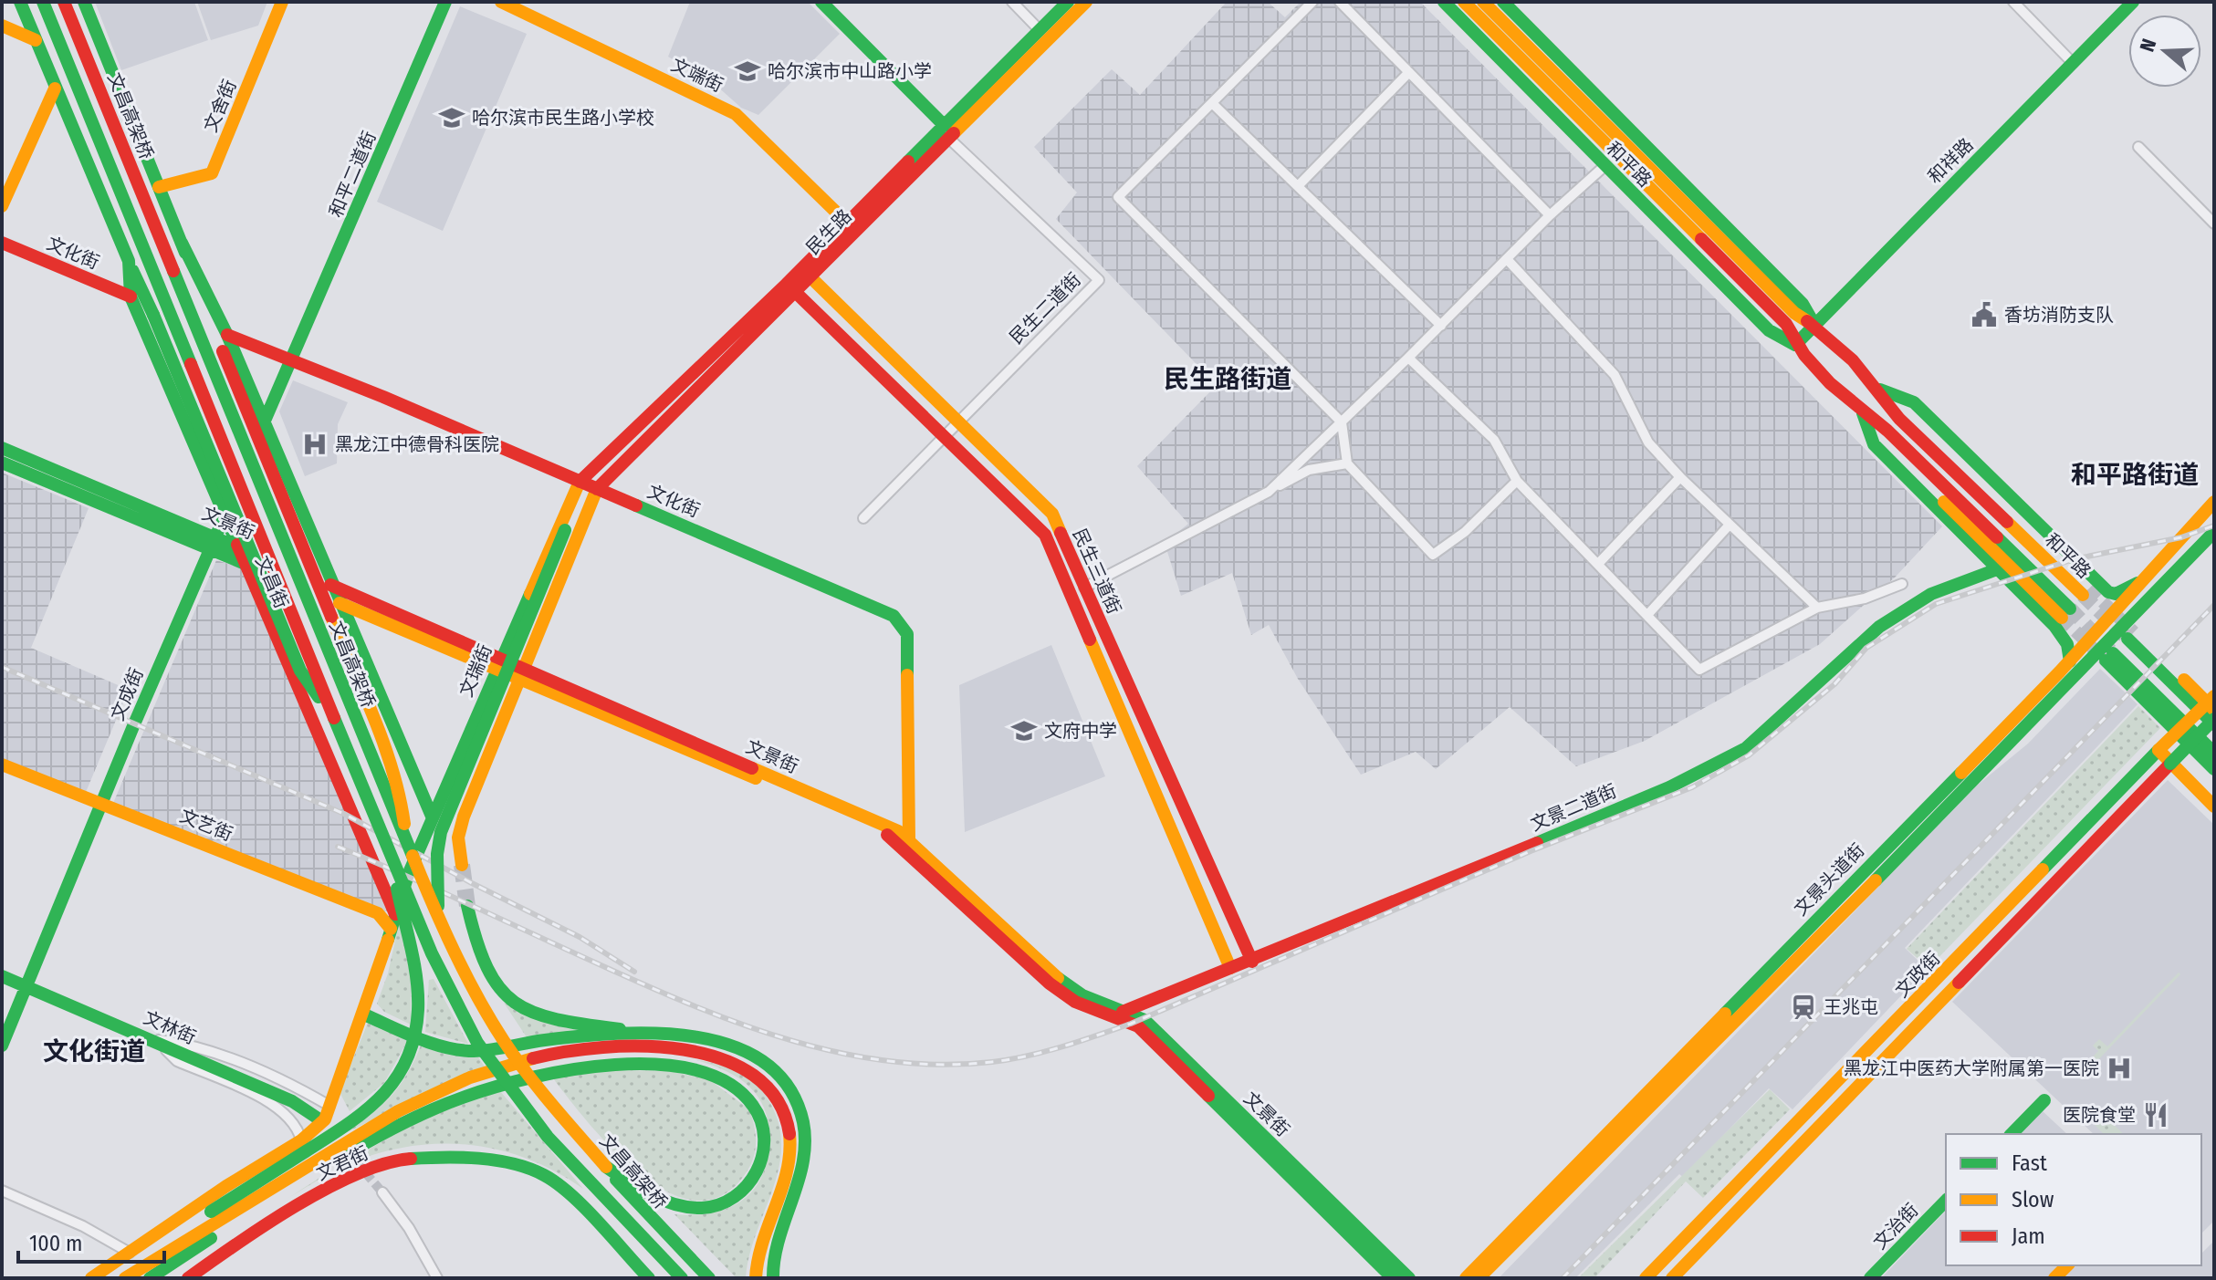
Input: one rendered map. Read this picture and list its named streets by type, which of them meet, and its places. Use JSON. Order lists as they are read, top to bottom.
{
  "streets": {
    "main road": [
      "文端街",
      "文舍街",
      "文昌高架桥",
      "和祥路",
      "和平路",
      "和平二道街",
      "民生路",
      "文化街",
      "民生二道街",
      "文景街",
      "民生三道街",
      "文昌街",
      "文瑞街",
      "文成街",
      "文景二道街",
      "文艺街",
      "文景头道街",
      "文政街",
      "文林街",
      "文君街",
      "文治街"
    ]
  },
  "crossings": [
    ["文端街", "民生路"],
    ["文昌高架桥", "民生路"],
    ["文昌高架桥", "文昌街"],
    ["和祥路", "和平路"],
    ["和平二道街", "文化街"],
    ["和平二道街", "文成街"],
    ["民生路", "文化街"],
    ["民生路", "民生二道街"],
    ["民生路", "民生三道街"],
    ["民生路", "文瑞街"],
    ["文化街", "文景街"],
    ["文化街", "文昌街"],
    ["文化街", "文瑞街"],
    ["文化街", "文成街"],
    ["民生二道街", "民生三道街"],
    ["文景街", "文昌街"],
    ["文景街", "文瑞街"],
    ["文景街", "文成街"],
    ["文景街", "文景二道街"],
    ["民生三道街", "文景二道街"],
    ["文昌街", "文瑞街"],
    ["文昌街", "文成街"],
    ["文成街", "文艺街"],
    ["文成街", "文林街"]
  ],
  "districts": ["民生路街道", "和平路街道", "文化街道"],
  "places": {
    "school or university": ["哈尔滨市中山路小学", "哈尔滨市民生路小学校", "文府中学"],
    "public building": ["香坊消防支队"],
    "hospital": ["黑龙江中德骨科医院", "黑龙江中医药大学附属第一医院"],
    "station": ["王兆屯"],
    "restaurant": ["医院食堂"]
  },
  "legend": ["Fast", "Slow", "Jam"],
  "scale_bar": "100 m",
  "north": "left"
}
